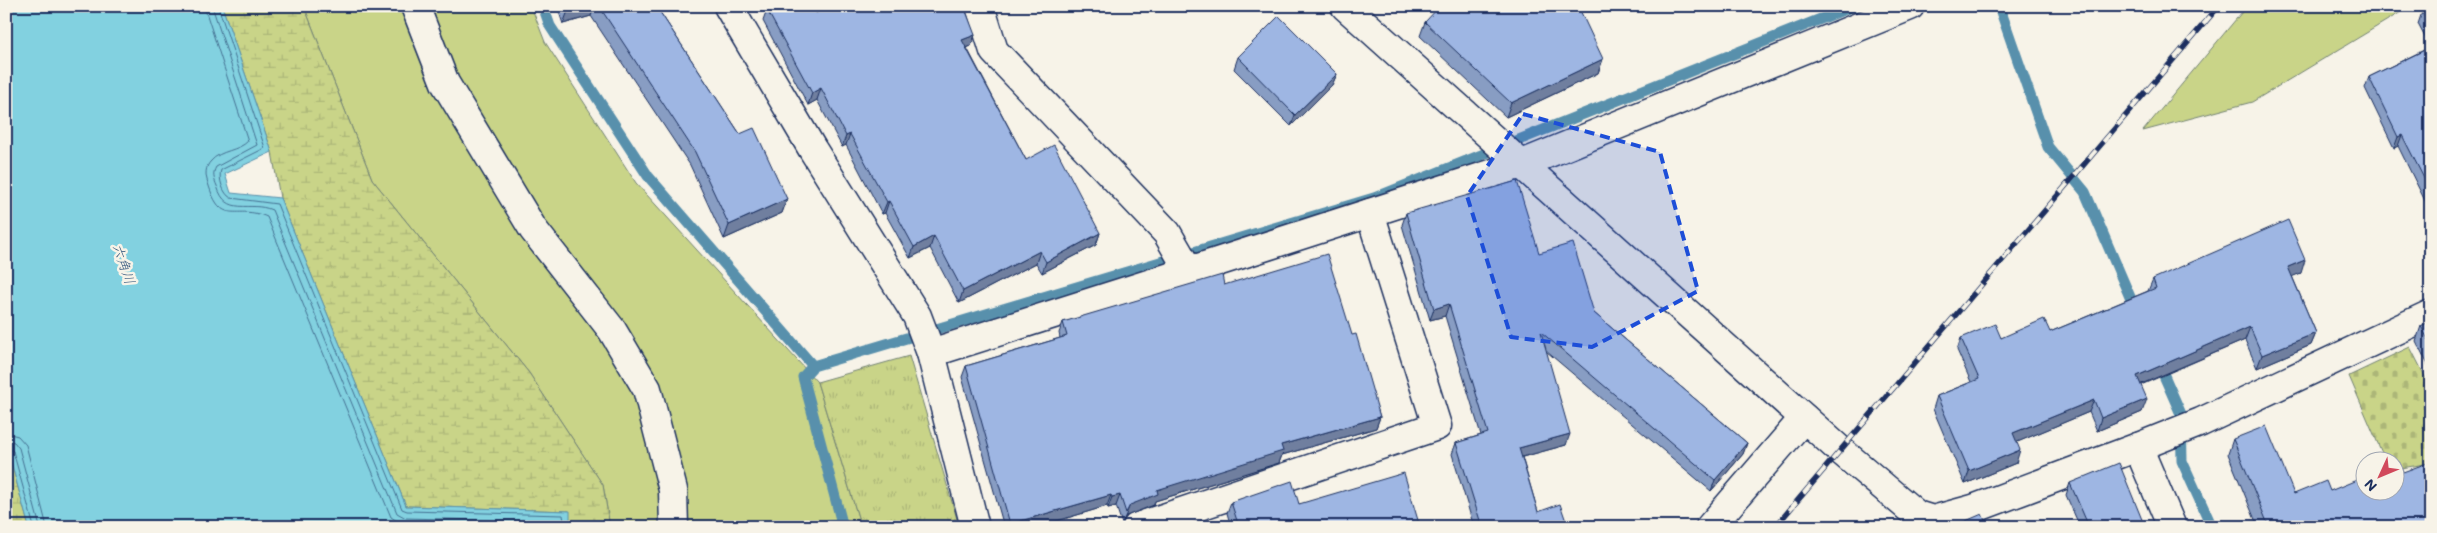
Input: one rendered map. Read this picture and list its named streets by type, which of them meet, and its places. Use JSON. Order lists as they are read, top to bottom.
{
  "water": ["六角川"],
  "north": "bottom left"
}
